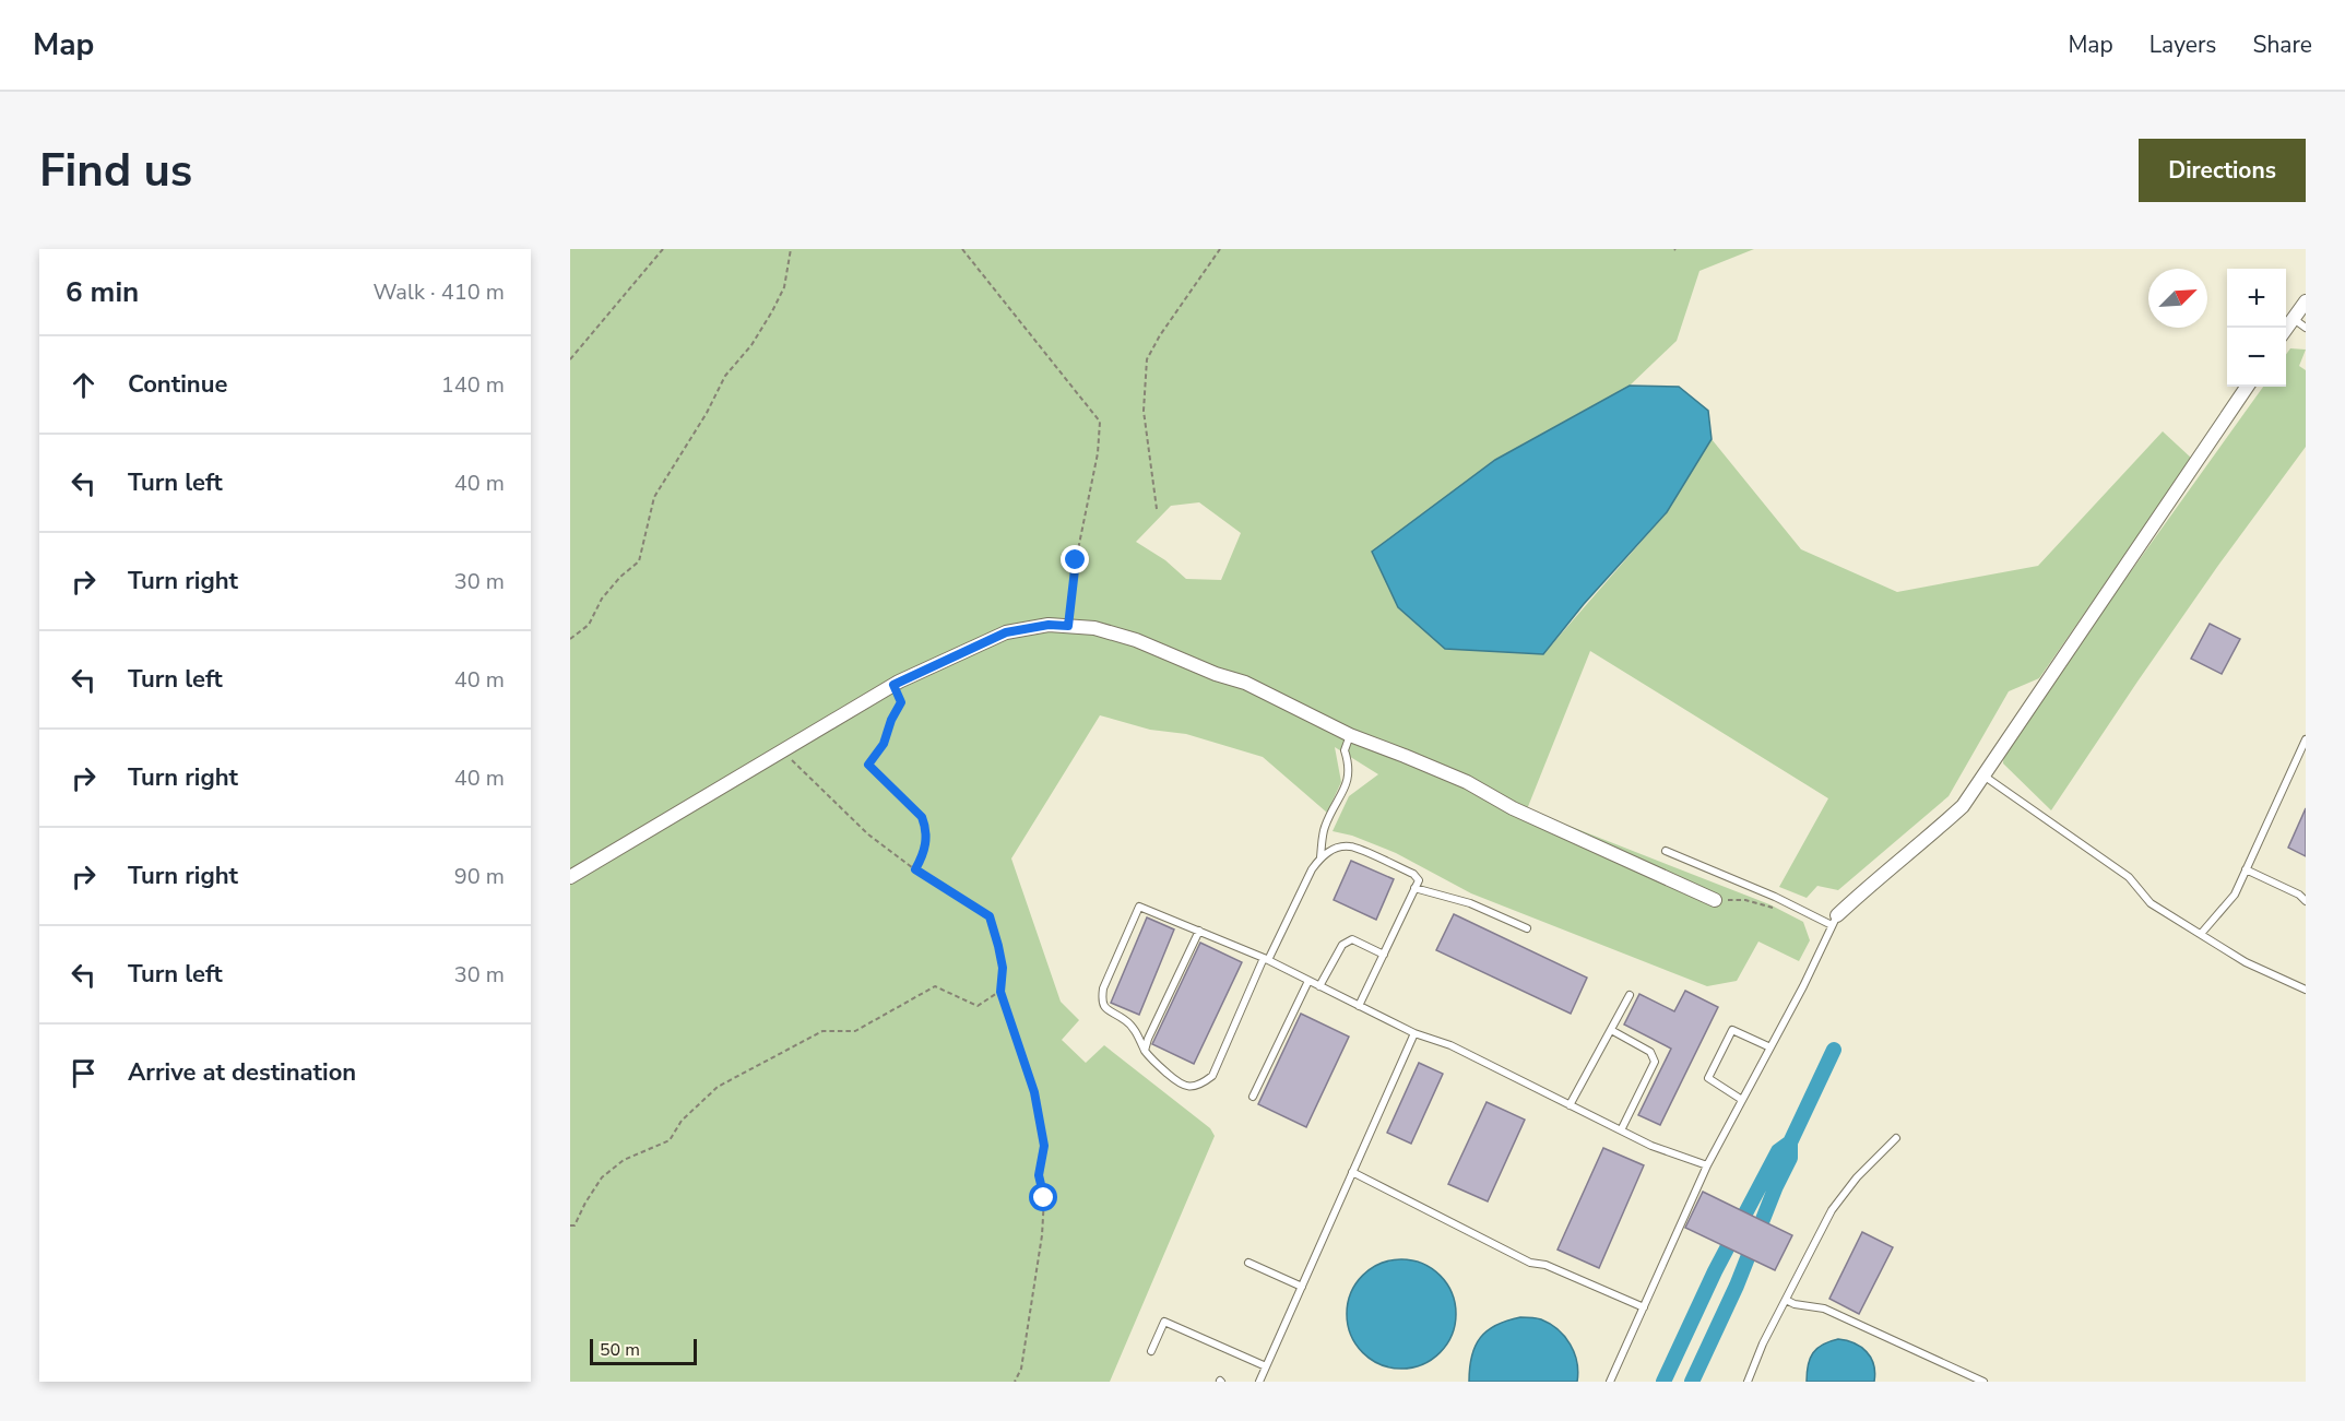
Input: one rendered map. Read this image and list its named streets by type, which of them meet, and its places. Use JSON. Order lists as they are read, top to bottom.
{
  "scale_bar": "50 m",
  "north": "top right",
  "page": {
    "header": "Map",
    "nav": ["Map", "Layers", "Share"],
    "buttons": "Directions",
    "title": "Find us",
    "heading": ["6 min", "Walk · 410 m"],
    "map_buttons": ["+", "−"],
    "list": [
      ["Continue", "140 m"],
      ["Turn left", "40 m"],
      ["Turn right", "30 m"],
      ["Turn left", "40 m"],
      ["Turn right", "40 m"],
      ["Turn right", "90 m"],
      ["Turn left", "30 m"],
      "Arrive at destination"
    ],
    "scale": "50 m"
  }
}
